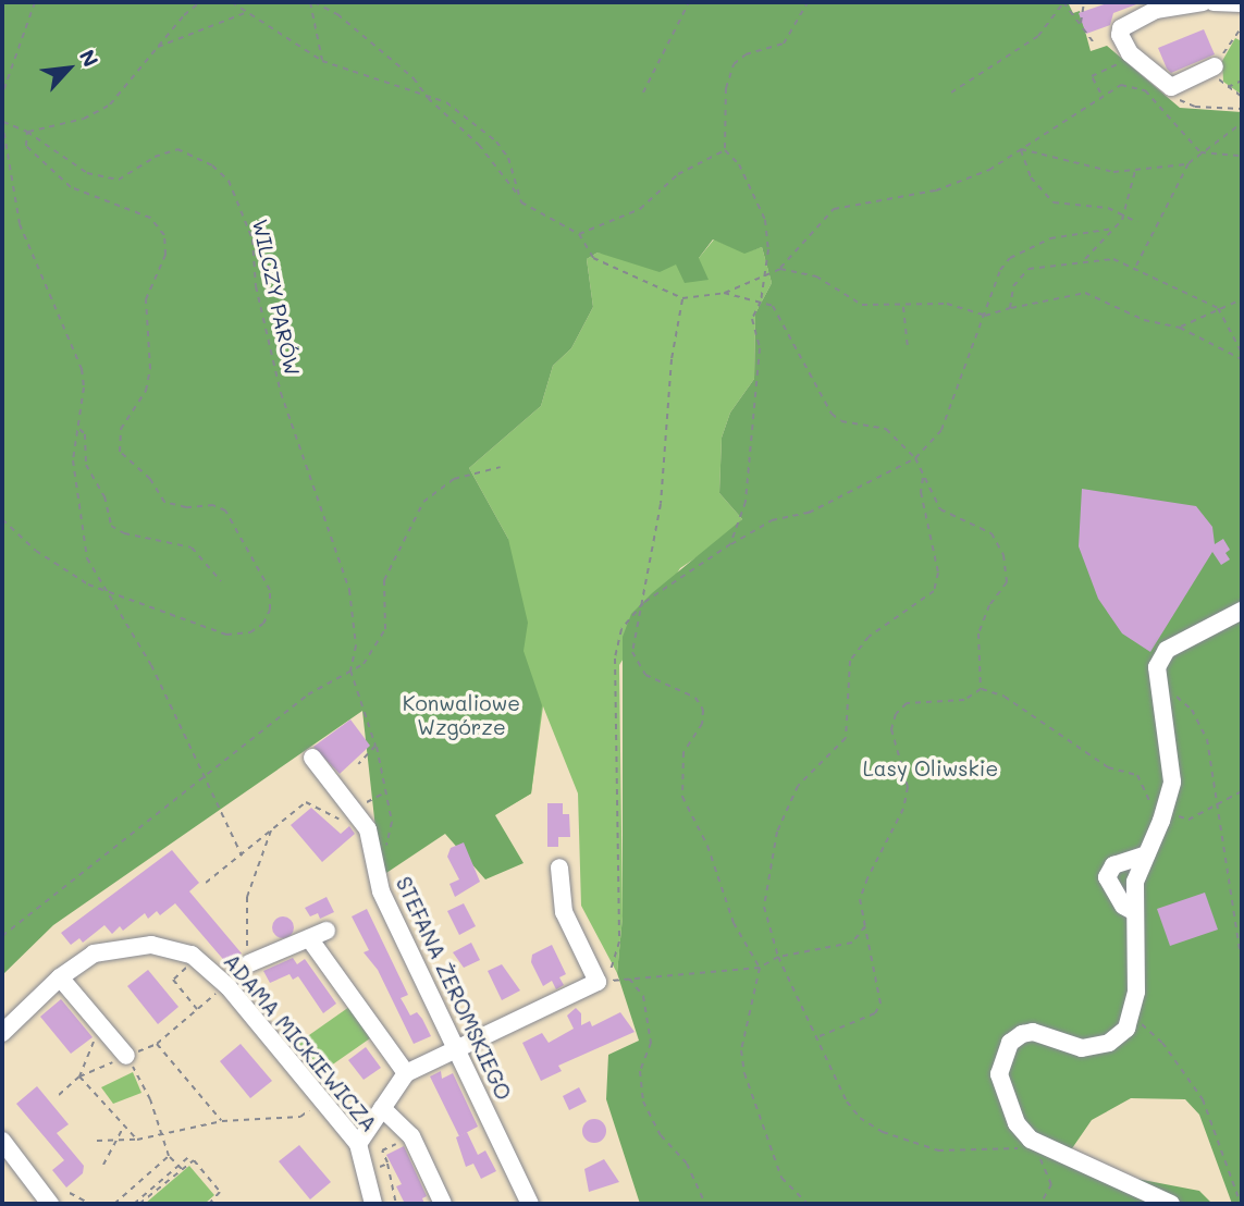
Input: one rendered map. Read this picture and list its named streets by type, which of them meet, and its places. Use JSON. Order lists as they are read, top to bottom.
{
  "streets": {
    "street": ["STEFANA ŻEROMSKIEGO", "ADAMA MICKIEWICZA"],
    "path": ["WILCZY PARÓW"]
  },
  "parks": ["Konwaliowe Wzgórze", "Lasy Oliwskie"],
  "north": "top right"
}
